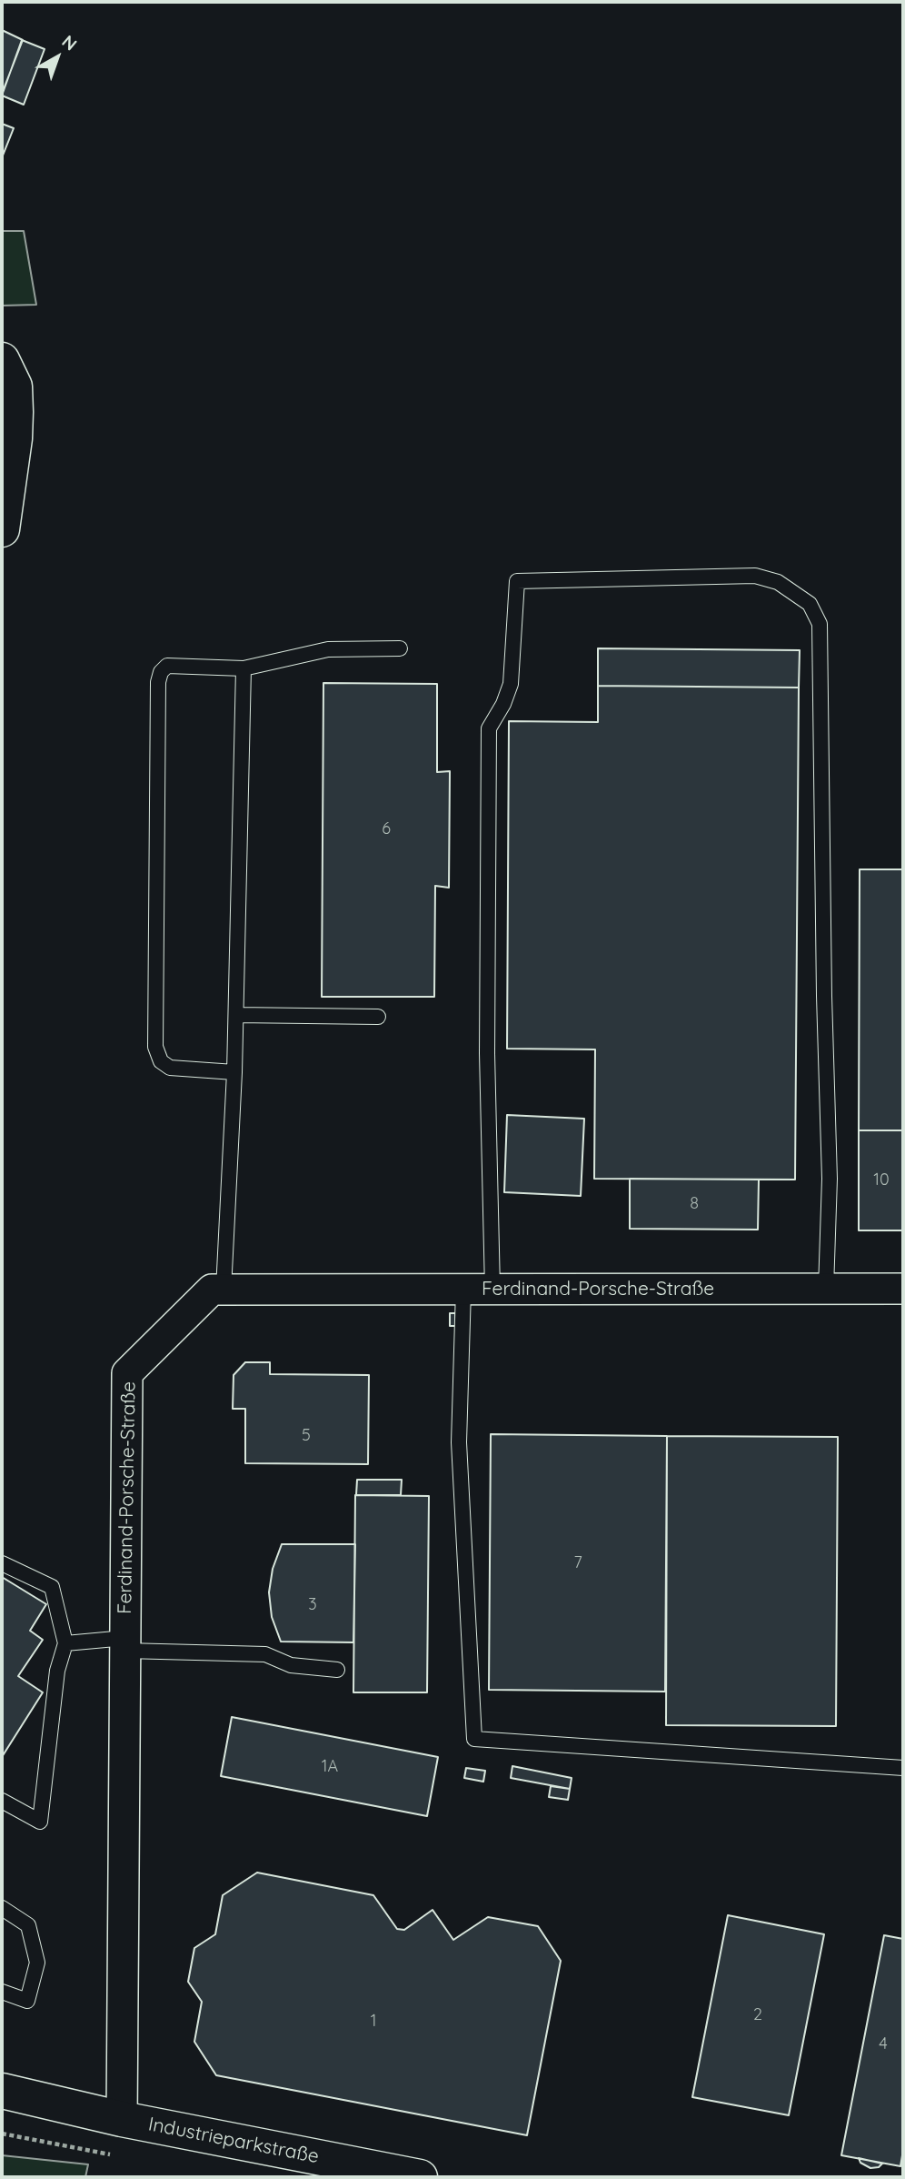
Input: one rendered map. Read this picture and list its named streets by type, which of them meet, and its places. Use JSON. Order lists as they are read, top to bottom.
{
  "streets": {
    "street": ["Ferdinand-Porsche-Straße", "Industrieparkstraße"]
  },
  "crossings": [
    ["Ferdinand-Porsche-Straße", "Industrieparkstraße"]
  ],
  "house_numbers": [
    "6",
    "10",
    "8",
    "5",
    "7",
    "3",
    "1A",
    "2",
    "1",
    "4"
  ],
  "north": "top right"
}
